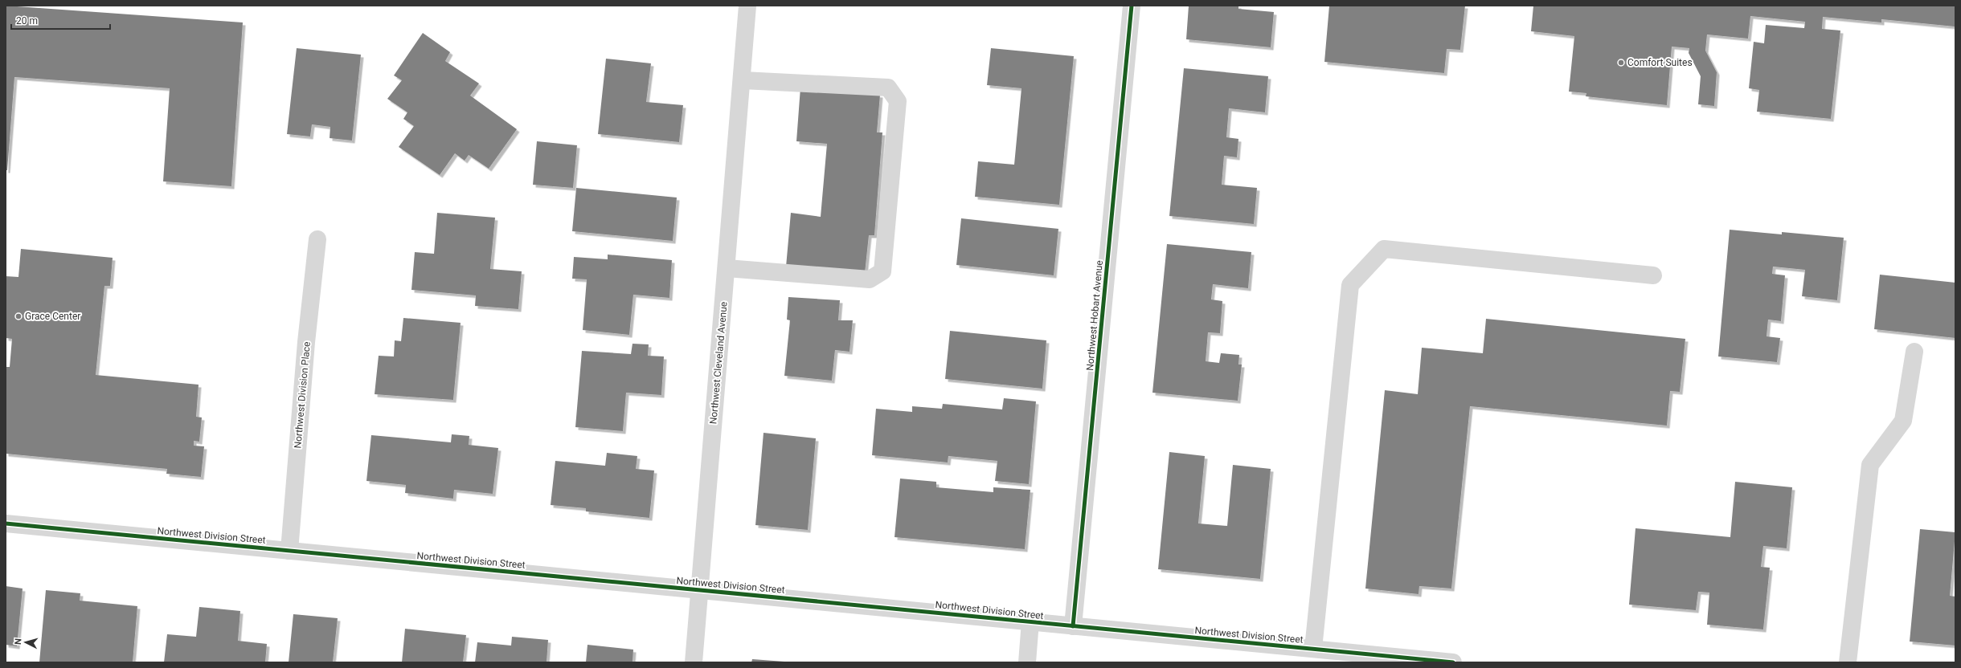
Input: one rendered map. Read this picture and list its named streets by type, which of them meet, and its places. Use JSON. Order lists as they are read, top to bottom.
{
  "streets": {
    "street": [
      "Northwest Hobart Avenue",
      "Northwest Cleveland Avenue",
      "Northwest Division Place",
      "Northwest Division Street"
    ]
  },
  "crossings": [
    ["Northwest Hobart Avenue", "Northwest Division Street"],
    ["Northwest Cleveland Avenue", "Northwest Division Street"],
    ["Northwest Division Place", "Northwest Division Street"]
  ],
  "places": ["Comfort Suites", "Grace Center"],
  "scale_bar": "20 m",
  "north": "left"
}
